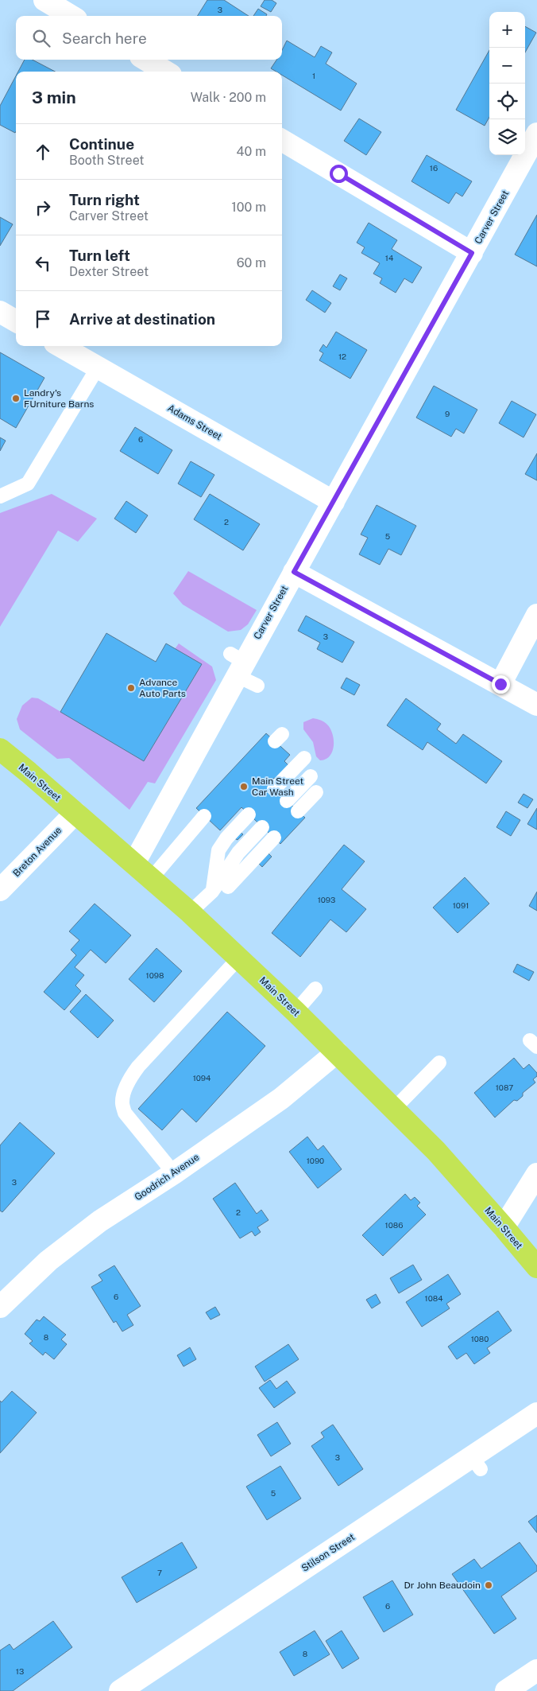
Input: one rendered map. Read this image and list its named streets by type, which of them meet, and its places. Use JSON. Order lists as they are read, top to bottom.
{
  "streets": {
    "highway": ["Main Street"],
    "street": [
      "Carver Street",
      "Adams Street",
      "Breton Avenue",
      "Goodrich Avenue",
      "Stilson Street"
    ]
  },
  "crossings": [
    ["Carver Street", "Adams Street"],
    ["Carver Street", "Main Street"],
    ["Main Street", "Breton Avenue"],
    ["Main Street", "Goodrich Avenue"]
  ],
  "places": [
    "Landry's FUrniture Barns",
    "Advance Auto Parts",
    "Main Street Car Wash",
    "Dr John Beaudoin"
  ],
  "house_numbers": [
    "3",
    "1",
    "16",
    "14",
    "12",
    "9",
    "6",
    "2",
    "5",
    "3",
    "1093",
    "1091",
    "1098",
    "1094",
    "1087",
    "1090",
    "3",
    "2",
    "1086",
    "6",
    "1084",
    "8",
    "1080",
    "3",
    "5",
    "7",
    "6",
    "8",
    "13"
  ],
  "page": {
    "map_buttons": ["+", "−"],
    "search": "Search here",
    "heading": ["3 min", "Walk · 200 m"],
    "list": [
      ["Continue", "Booth Street", "40 m"],
      ["Turn right", "Carver Street", "100 m"],
      ["Turn left", "Dexter Street", "60 m"],
      "Arrive at destination"
    ]
  }
}
